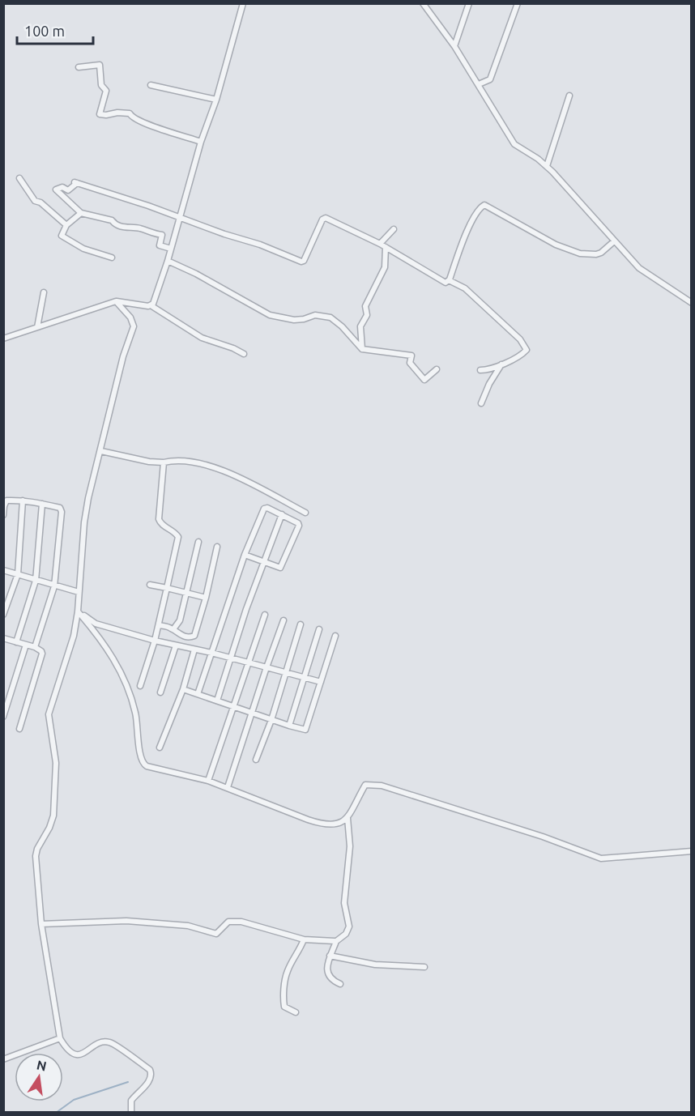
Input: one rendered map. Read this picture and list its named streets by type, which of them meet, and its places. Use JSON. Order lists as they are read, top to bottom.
{
  "scale_bar": "100 m",
  "north": "top"
}
